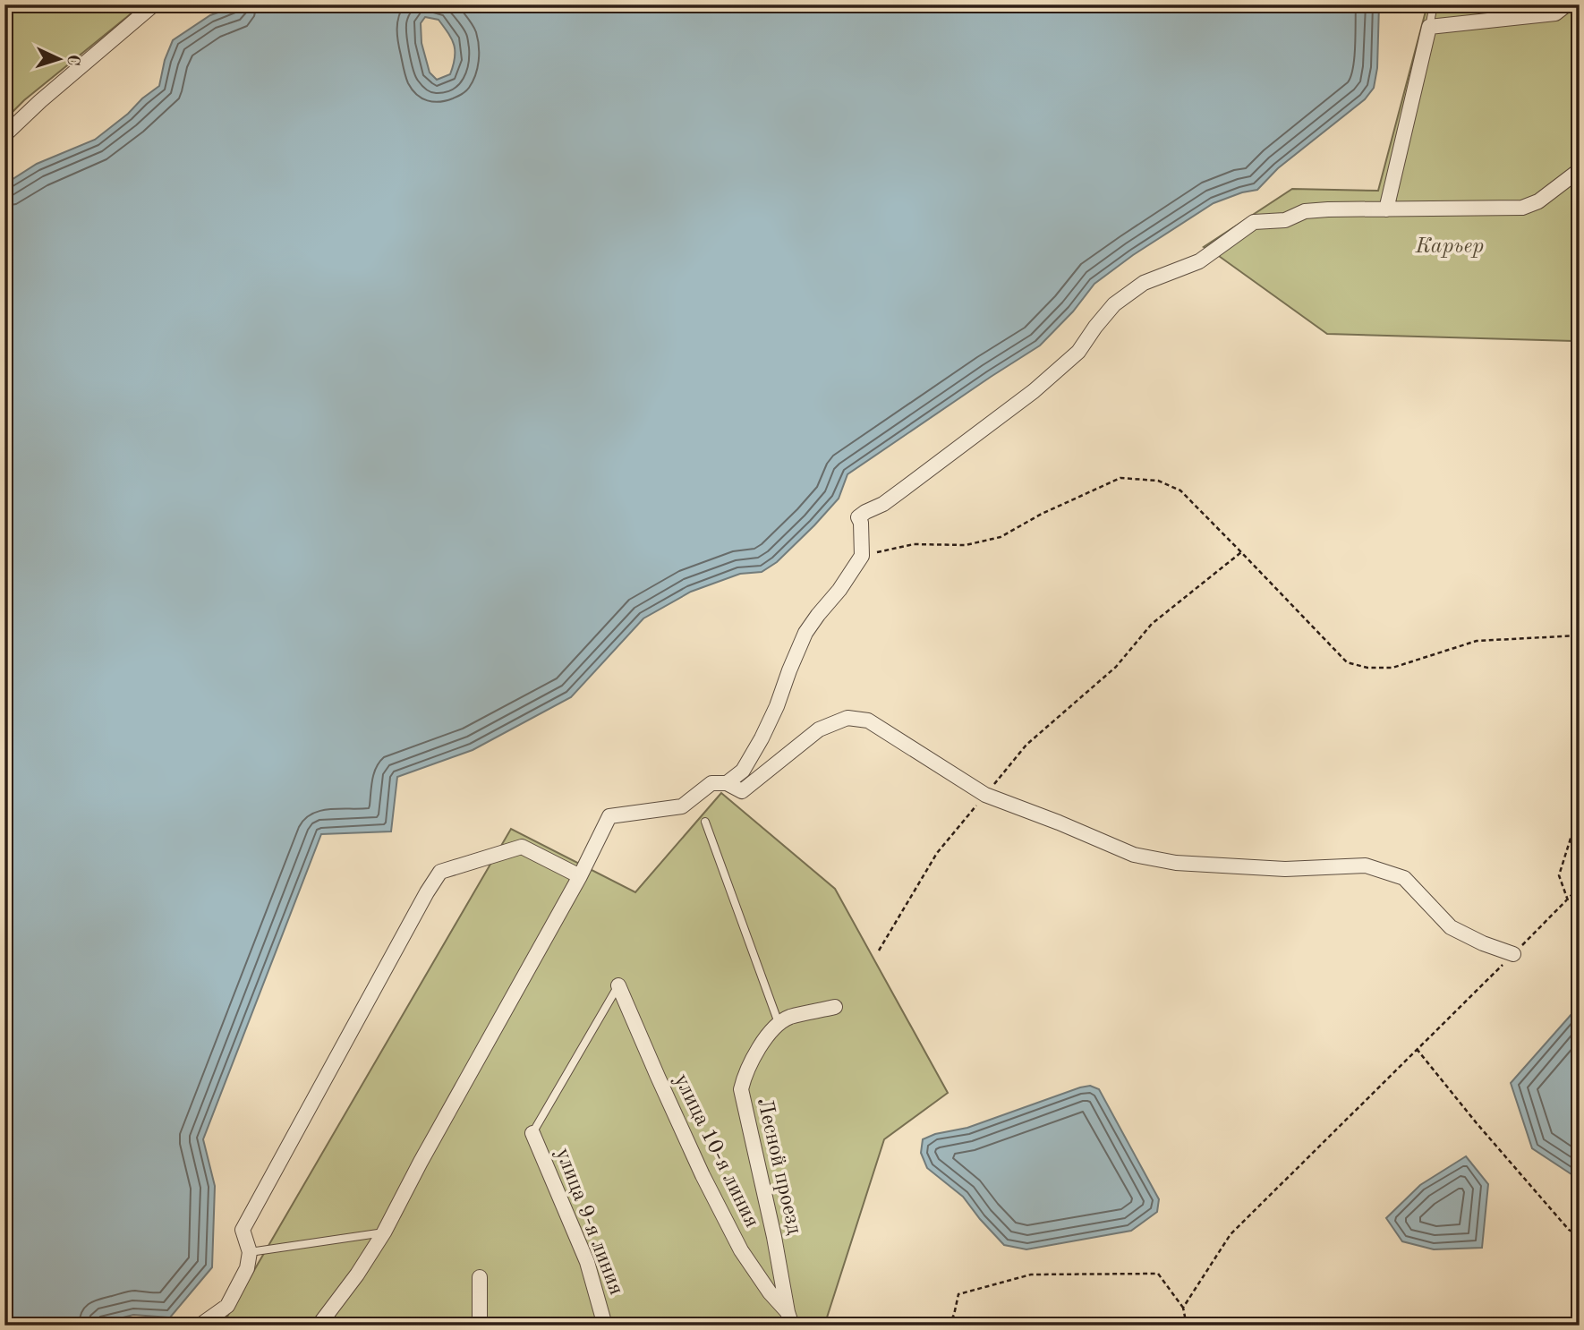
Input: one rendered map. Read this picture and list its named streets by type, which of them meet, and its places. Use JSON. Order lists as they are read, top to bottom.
{
  "streets": {
    "street": ["улица 10-я линия", "Лесной проезд", "улица 9-я линия"]
  },
  "crossings": [
    ["улица 10-я линия", "Лесной проезд"]
  ],
  "parks": ["Карьер"],
  "north": "right"
}
